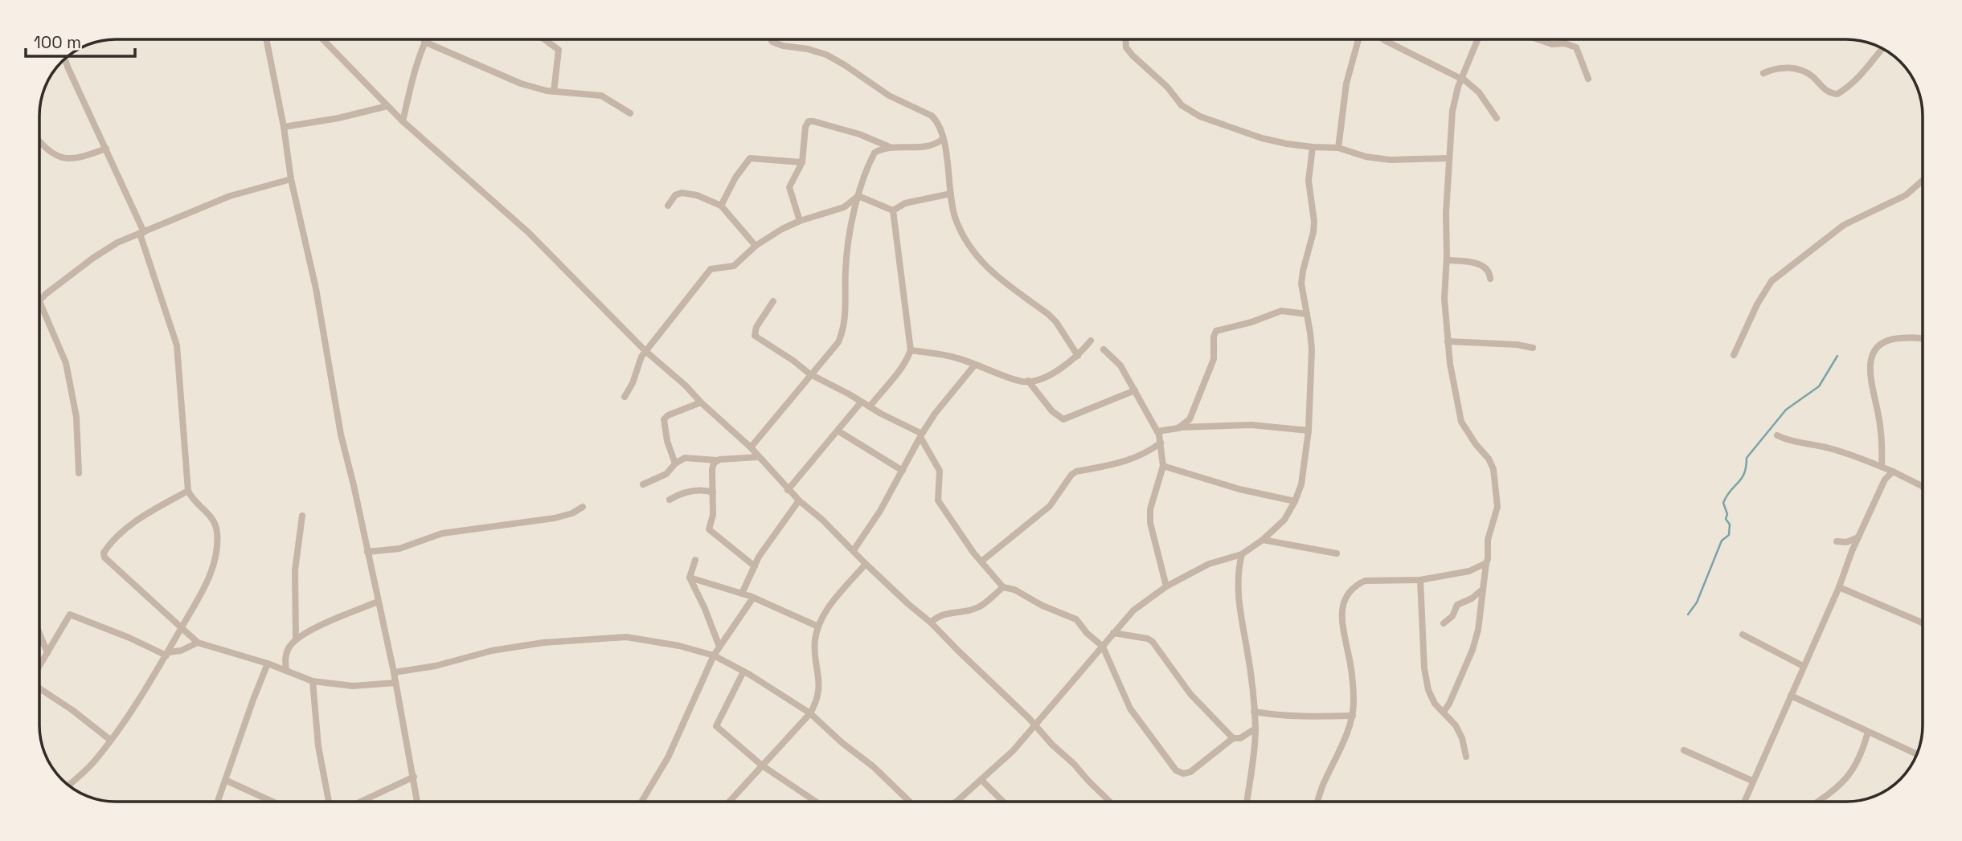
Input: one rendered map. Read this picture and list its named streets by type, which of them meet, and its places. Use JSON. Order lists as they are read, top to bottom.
{
  "scale_bar": "100 m"
}
